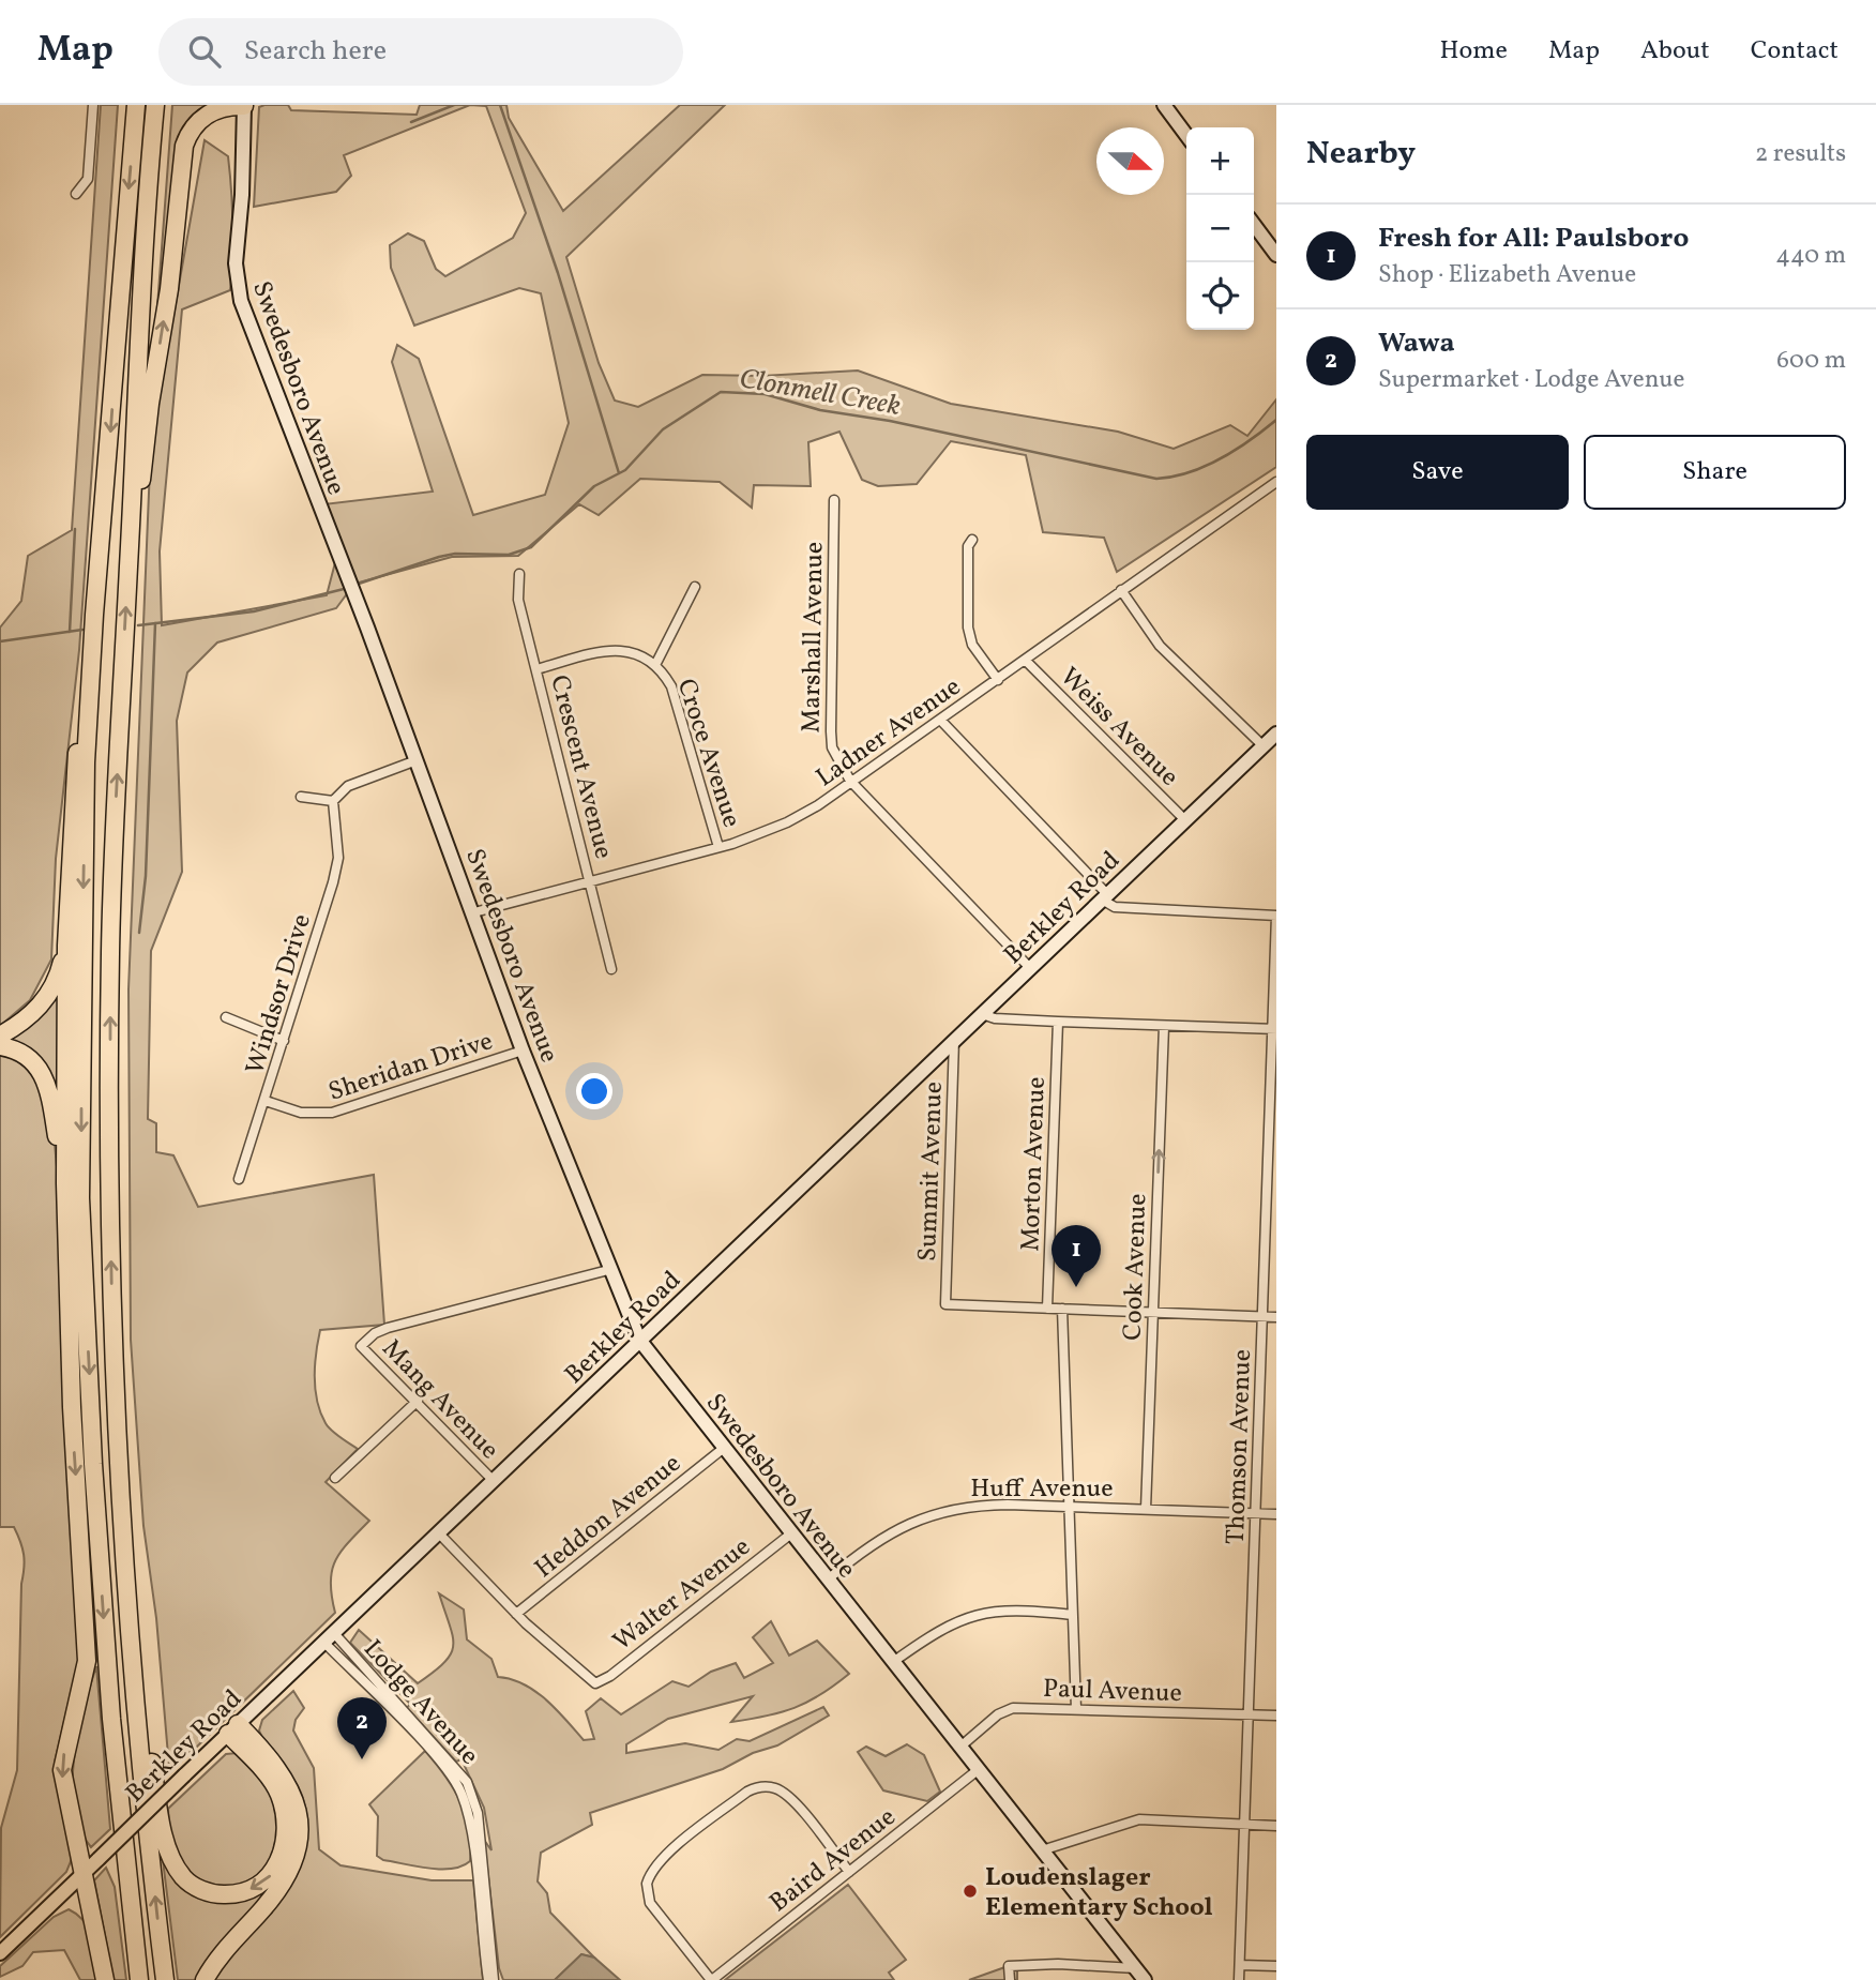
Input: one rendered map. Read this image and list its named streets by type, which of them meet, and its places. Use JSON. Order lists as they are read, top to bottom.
{
  "streets": {
    "main road": ["Berkley Road"],
    "street": [
      "Swedesboro Avenue",
      "Marshall Avenue",
      "Weiss Avenue",
      "Ladner Avenue",
      "Croce Avenue",
      "Crescent Avenue",
      "Windsor Drive",
      "Sheridan Drive",
      "Morton Avenue",
      "Summit Avenue",
      "Cook Avenue",
      "Mang Avenue",
      "Thomson Avenue",
      "Huff Avenue",
      "Heddon Avenue",
      "Walter Avenue",
      "Paul Avenue",
      "Lodge Avenue",
      "Baird Avenue"
    ]
  },
  "crossings": [
    ["Swedesboro Avenue", "Ladner Avenue"],
    ["Swedesboro Avenue", "Berkley Road"],
    ["Swedesboro Avenue", "Sheridan Drive"],
    ["Swedesboro Avenue", "Mang Avenue"],
    ["Swedesboro Avenue", "Huff Avenue"],
    ["Swedesboro Avenue", "Heddon Avenue"],
    ["Swedesboro Avenue", "Walter Avenue"],
    ["Swedesboro Avenue", "Paul Avenue"],
    ["Swedesboro Avenue", "Baird Avenue"],
    ["Marshall Avenue", "Ladner Avenue"],
    ["Marshall Avenue", "Berkley Road"],
    ["Weiss Avenue", "Ladner Avenue"],
    ["Weiss Avenue", "Berkley Road"],
    ["Ladner Avenue", "Croce Avenue"],
    ["Ladner Avenue", "Crescent Avenue"],
    ["Croce Avenue", "Crescent Avenue"],
    ["Berkley Road", "Summit Avenue"],
    ["Berkley Road", "Mang Avenue"],
    ["Berkley Road", "Lodge Avenue"],
    ["Windsor Drive", "Sheridan Drive"],
    ["Morton Avenue", "Summit Avenue"],
    ["Cook Avenue", "Huff Avenue"],
    ["Thomson Avenue", "Huff Avenue"],
    ["Thomson Avenue", "Paul Avenue"],
    ["Heddon Avenue", "Walter Avenue"]
  ],
  "one_way": ["Cook Avenue"],
  "water": ["Clonmell Creek"],
  "places": ["Loudenslager Elementary School"],
  "north": "right",
  "page": {
    "header": "Map",
    "search": "Search here",
    "nav": [
      "Home",
      "Map",
      "About",
      "Contact"
    ],
    "heading": ["Nearby", "2 results"],
    "map_buttons": ["+", "−"],
    "list": [
      {
        "mark": "1",
        "name": "Fresh for All: Paulsboro",
        "note": "Shop · Elizabeth Avenue",
        "value": "440 m"
      },
      {
        "mark": "2",
        "name": "Wawa",
        "note": "Supermarket · Lodge Avenue",
        "value": "600 m"
      }
    ],
    "buttons": ["Save", "Share"],
    "pins": ["1", "2"]
  }
}
